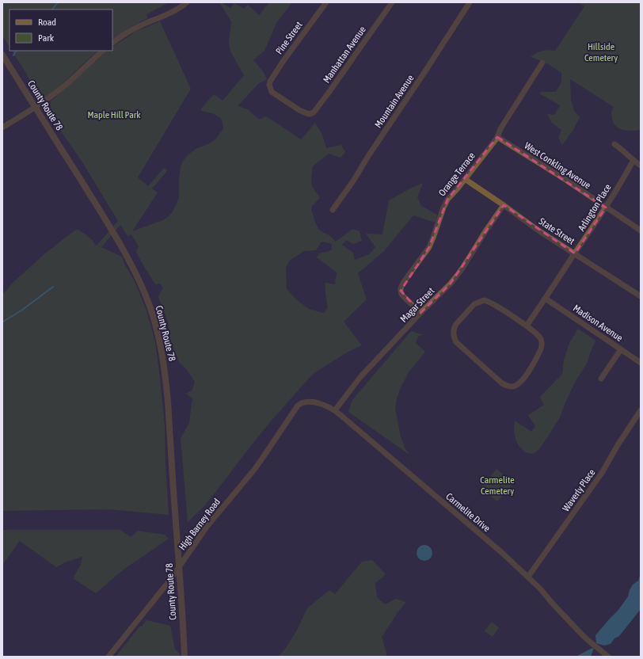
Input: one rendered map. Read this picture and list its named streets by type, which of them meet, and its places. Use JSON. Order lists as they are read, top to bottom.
{
  "streets": {
    "street": [
      "Pine Street",
      "Manhattan Avenue",
      "Mountain Avenue",
      "County Route 78",
      "West Conkling Avenue",
      "Orange Terrace",
      "Arlington Place",
      "State Street",
      "Magar Street",
      "Madison Avenue",
      "Waverly Place",
      "Carmelite Drive",
      "High Barney Road"
    ]
  },
  "crossings": [
    ["Pine Street", "Manhattan Avenue"],
    ["County Route 78", "High Barney Road"],
    ["West Conkling Avenue", "Orange Terrace"],
    ["West Conkling Avenue", "Arlington Place"],
    ["Orange Terrace", "State Street"],
    ["Orange Terrace", "Magar Street"],
    ["Arlington Place", "State Street"],
    ["Arlington Place", "Madison Avenue"],
    ["State Street", "Magar Street"],
    ["Magar Street", "Carmelite Drive"],
    ["Waverly Place", "Carmelite Drive"],
    ["Carmelite Drive", "High Barney Road"]
  ],
  "parks": ["Hillside Cemetery", "Maple Hill Park", "Carmelite Cemetery"],
  "legend": ["Road", "Park"]
}
